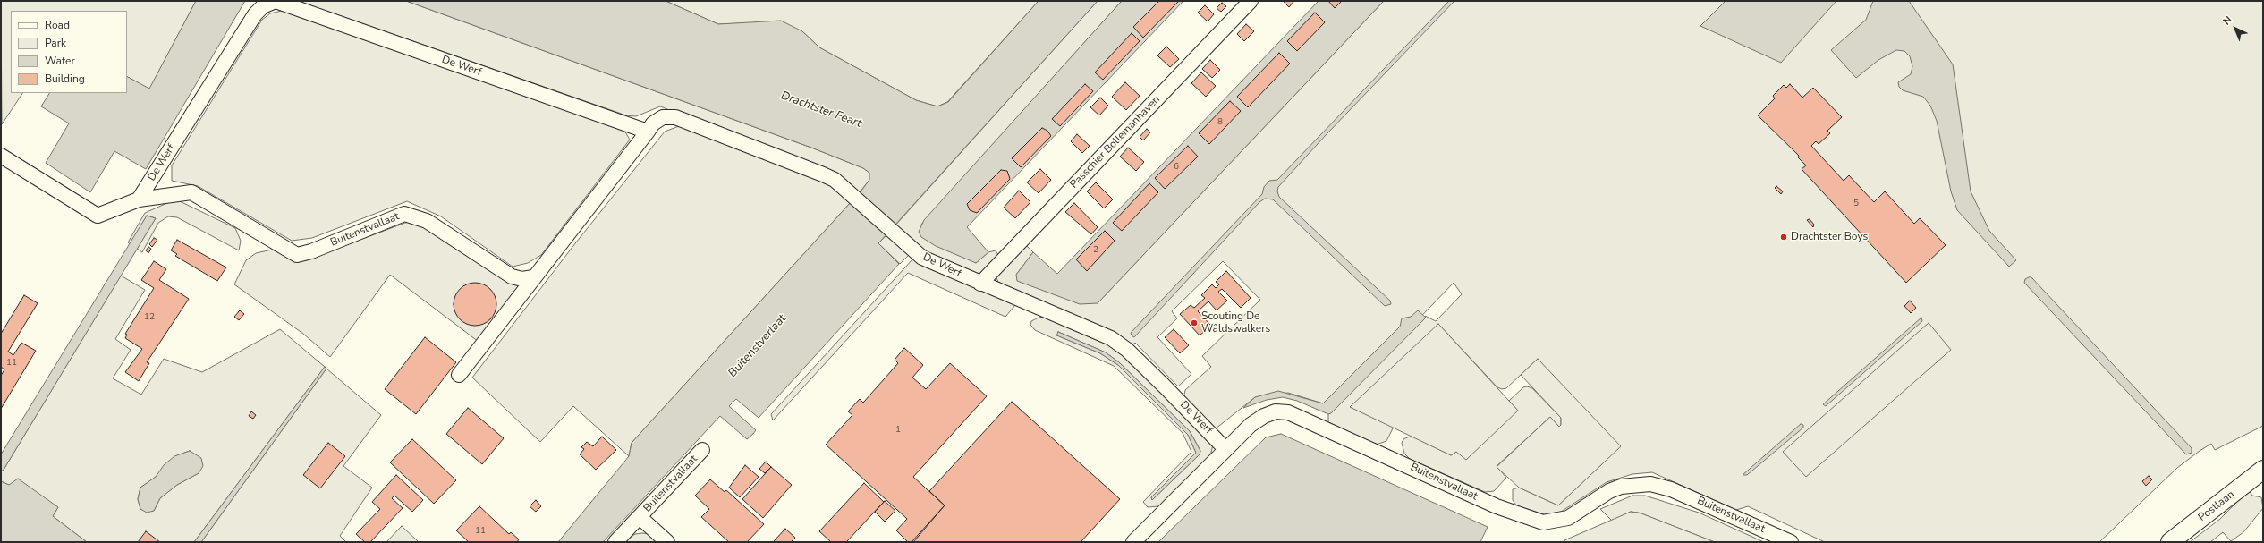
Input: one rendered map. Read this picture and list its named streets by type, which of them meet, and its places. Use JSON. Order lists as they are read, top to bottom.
{
  "streets": {
    "street": [
      "De Werf",
      "Passchier Bollemanhaven",
      "Buitenstvallaat",
      "Postlaan"
    ]
  },
  "crossings": [
    ["De Werf", "Passchier Bollemanhaven"],
    ["De Werf", "Buitenstvallaat"]
  ],
  "water": ["Drachtster Feart", "Buitenstverlaat"],
  "places": ["Drachtster Boys", "Scouting De Wâldswalkers"],
  "house_numbers": [
    "8",
    "6",
    "5",
    "2",
    "12",
    "11",
    "1",
    "11"
  ],
  "legend": [
    "Road",
    "Park",
    "Water",
    "Building"
  ],
  "north": "top left"
}
